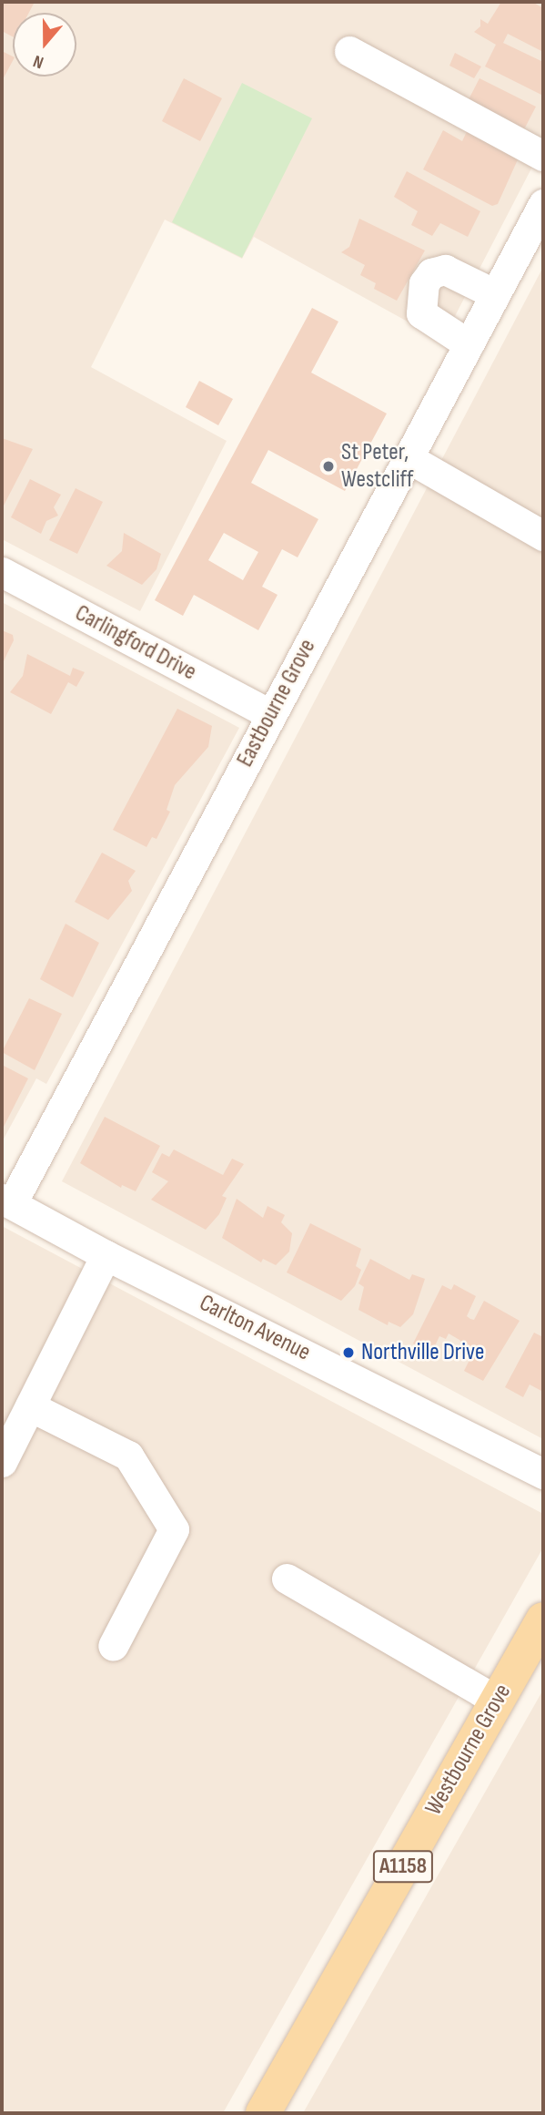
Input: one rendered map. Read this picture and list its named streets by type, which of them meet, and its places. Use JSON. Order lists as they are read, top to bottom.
{
  "streets": {
    "main road": ["Westbourne Grove", "A1158"],
    "street": ["Carlingford Drive", "Eastbourne Grove", "Carlton Avenue"]
  },
  "crossings": [
    ["Carlingford Drive", "Eastbourne Grove"],
    ["Eastbourne Grove", "Carlton Avenue"]
  ],
  "places": ["St Peter, Westcliff", "Northville Drive"],
  "north": "bottom"
}
